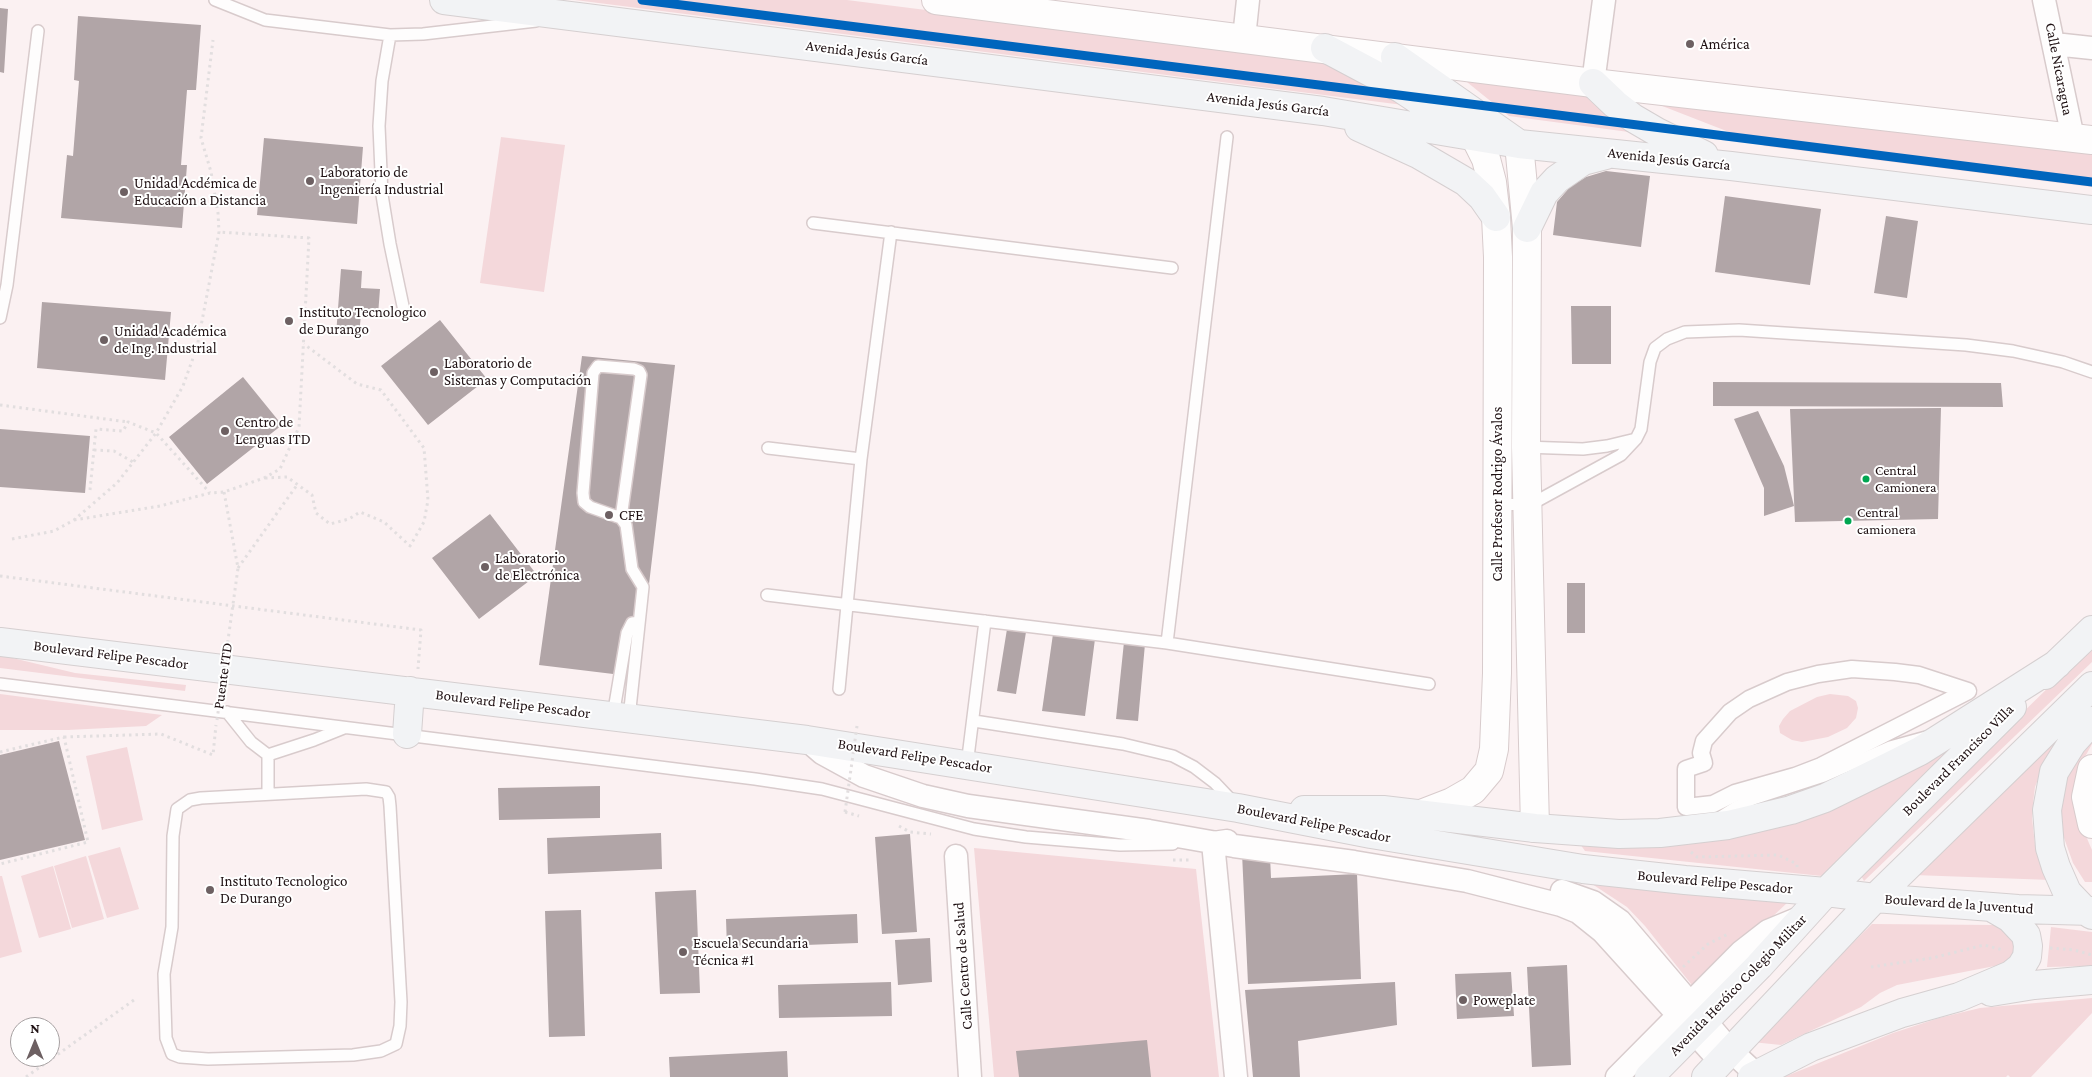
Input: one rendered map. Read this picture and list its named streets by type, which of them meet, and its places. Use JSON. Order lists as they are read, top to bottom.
{
  "streets": {
    "main road": [
      "Avenida Jesús García",
      "Boulevard Felipe Pescador",
      "Boulevard Francisco Villa",
      "Boulevard de la Juventud",
      "Avenida Heróico Colegio Militar"
    ],
    "street": ["Calle Nicaragua", "Calle Profesor Rodrigo Ávalos", "Calle Centro de Salud"],
    "path": ["Puente ITD"]
  },
  "crossings": [
    ["Avenida Jesús García", "Calle Profesor Rodrigo Ávalos"],
    ["Boulevard Felipe Pescador", "Boulevard Francisco Villa"],
    ["Boulevard Felipe Pescador", "Boulevard de la Juventud"],
    ["Boulevard Felipe Pescador", "Avenida Heróico Colegio Militar"],
    ["Boulevard Francisco Villa", "Boulevard de la Juventud"],
    ["Boulevard Francisco Villa", "Avenida Heróico Colegio Militar"],
    ["Boulevard de la Juventud", "Avenida Heróico Colegio Militar"]
  ],
  "places": [
    "América",
    "Laboratorio de Ingeniería Industrial",
    "Unidad Acdémica de Educación a Distancia",
    "Instituto Tecnologico de Durango",
    "Unidad Académica de Ing. Industrial",
    "Laboratorio de Sistemas y Computación",
    "Centro de Lenguas ITD",
    "Central Camionera",
    "CFE",
    "Central camionera",
    "Laboratorio de Electrónica",
    "Instituto Tecnologico De Durango",
    "Escuela Secundaria Técnica #1",
    "Poweplate"
  ],
  "north": "top"
}
